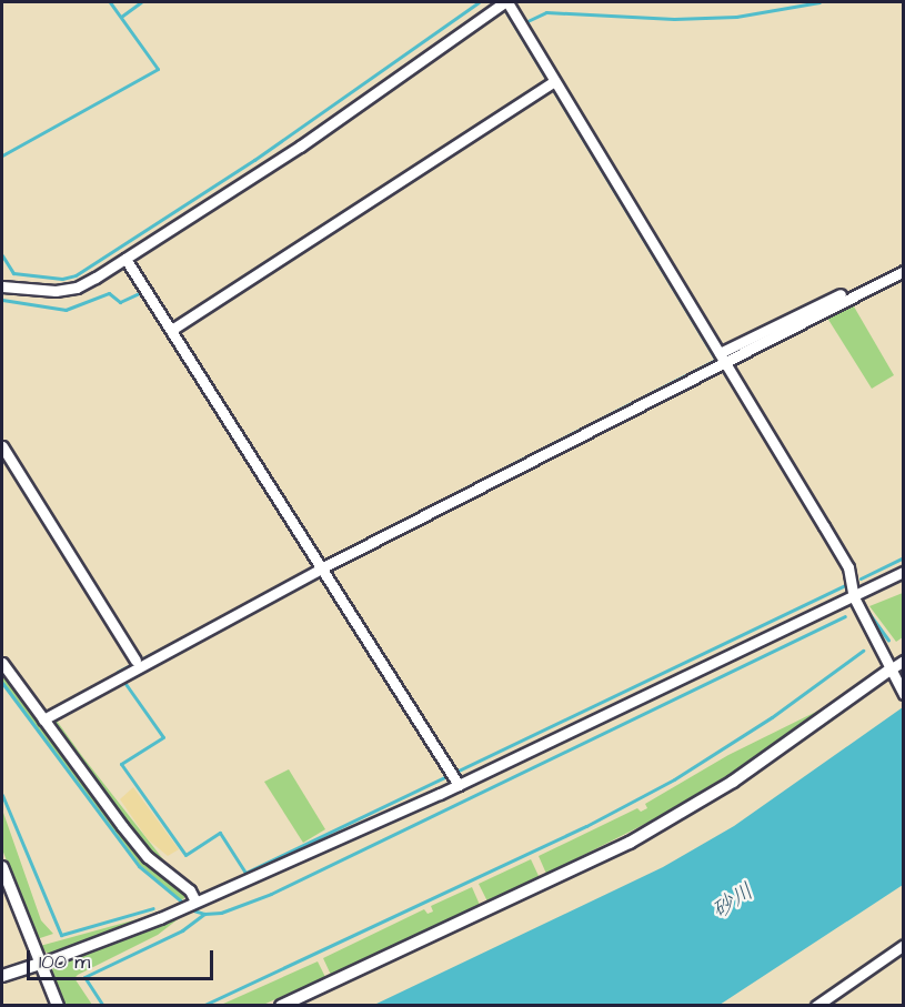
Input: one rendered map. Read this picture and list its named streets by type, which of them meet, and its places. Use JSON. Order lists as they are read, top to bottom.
{
  "water": ["砂川"],
  "scale_bar": "100 m"
}
